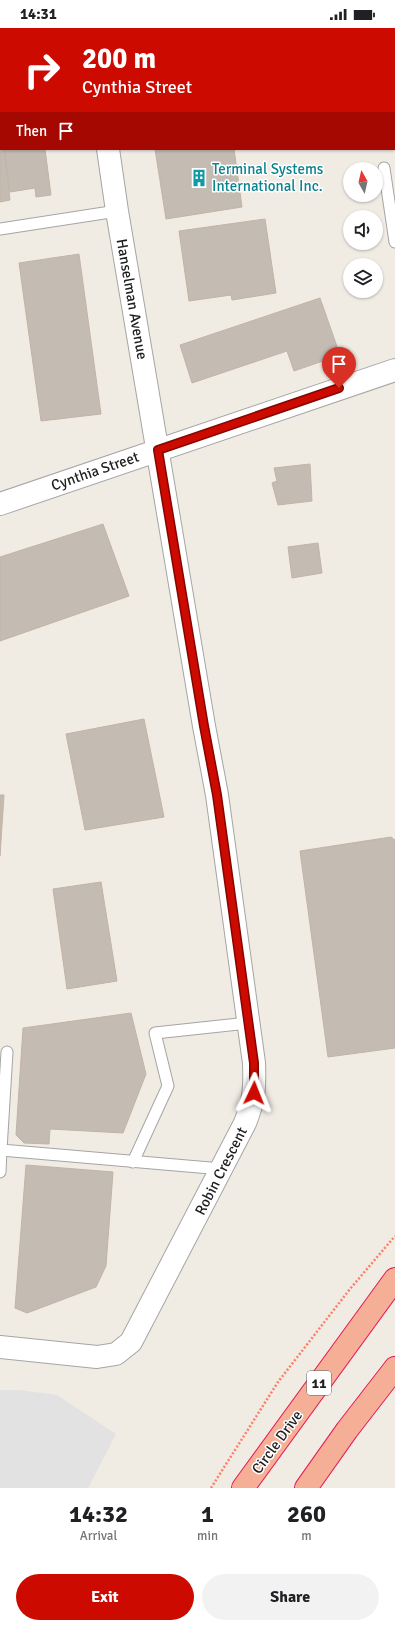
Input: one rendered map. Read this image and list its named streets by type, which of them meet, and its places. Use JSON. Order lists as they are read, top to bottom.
{
  "streets": {
    "highway": ["11", "Circle Drive"],
    "street": ["Hanselman Avenue", "Cynthia Street", "Robin Crescent"]
  },
  "crossings": [
    ["Hanselman Avenue", "Cynthia Street"],
    ["Hanselman Avenue", "Robin Crescent"],
    ["Cynthia Street", "Robin Crescent"]
  ],
  "places": {
    "building": ["Terminal Systems International Inc."]
  },
  "north": "top",
  "page": {
    "status": "14:31",
    "turn": ["200 m", "Cynthia Street"],
    "then": "Then",
    "eta": [
      "14:32",
      "Arrival",
      "1",
      "min",
      "260",
      "m"
    ],
    "buttons": ["Exit", "Share"]
  }
}
